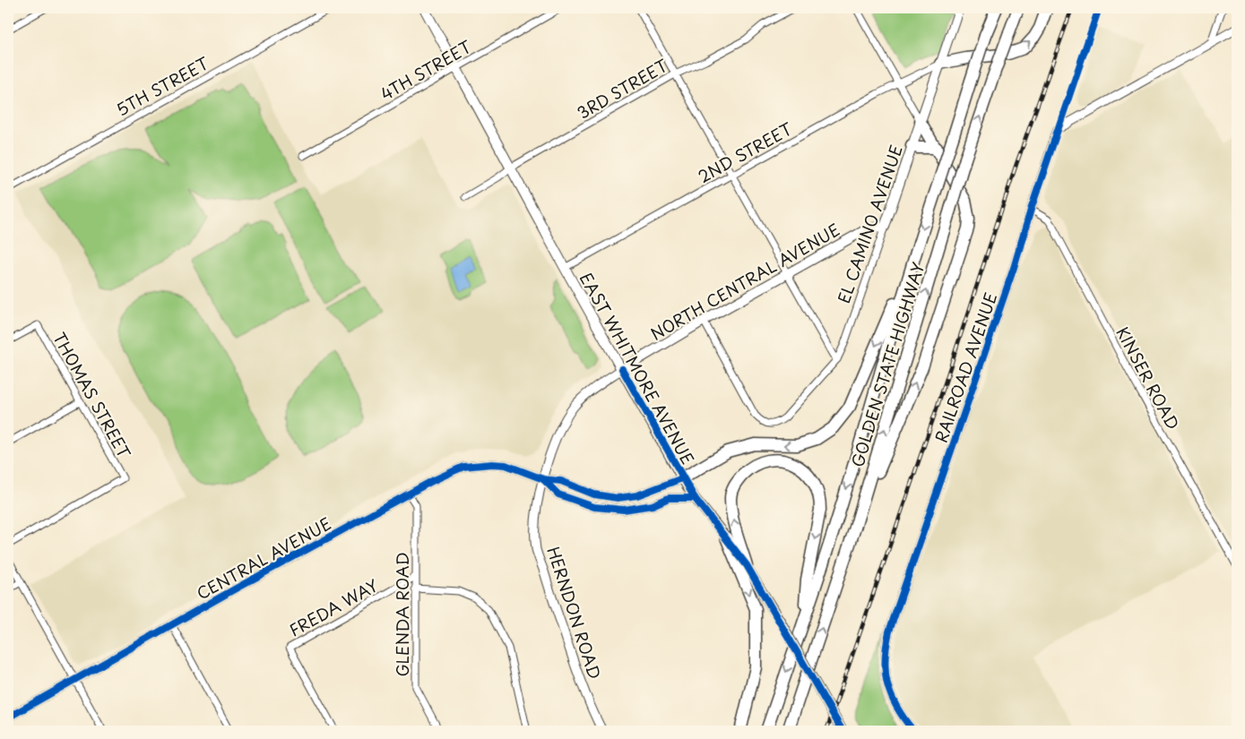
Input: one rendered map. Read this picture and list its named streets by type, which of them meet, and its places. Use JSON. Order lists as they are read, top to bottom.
{
  "streets": {
    "highway": ["GOLDEN STATE HIGHWAY"],
    "main road": ["EL CAMINO AVENUE", "NORTH CENTRAL AVENUE", "EAST WHITMORE AVENUE"],
    "street": [
      "4TH STREET",
      "5TH STREET",
      "3RD STREET",
      "2ND STREET",
      "RAILROAD AVENUE",
      "KINSER ROAD",
      "THOMAS STREET",
      "CENTRAL AVENUE",
      "FREDA WAY",
      "HERNDON ROAD",
      "GLENDA ROAD"
    ]
  },
  "crossings": [
    ["4TH STREET", "EAST WHITMORE AVENUE"],
    ["3RD STREET", "EAST WHITMORE AVENUE"],
    ["2ND STREET", "EL CAMINO AVENUE"],
    ["2ND STREET", "EAST WHITMORE AVENUE"],
    ["EL CAMINO AVENUE", "NORTH CENTRAL AVENUE"],
    ["NORTH CENTRAL AVENUE", "EAST WHITMORE AVENUE"],
    ["NORTH CENTRAL AVENUE", "HERNDON ROAD"],
    ["RAILROAD AVENUE", "KINSER ROAD"],
    ["EAST WHITMORE AVENUE", "HERNDON ROAD"],
    ["CENTRAL AVENUE", "HERNDON ROAD"],
    ["CENTRAL AVENUE", "GLENDA ROAD"],
    ["FREDA WAY", "GLENDA ROAD"]
  ]
}
